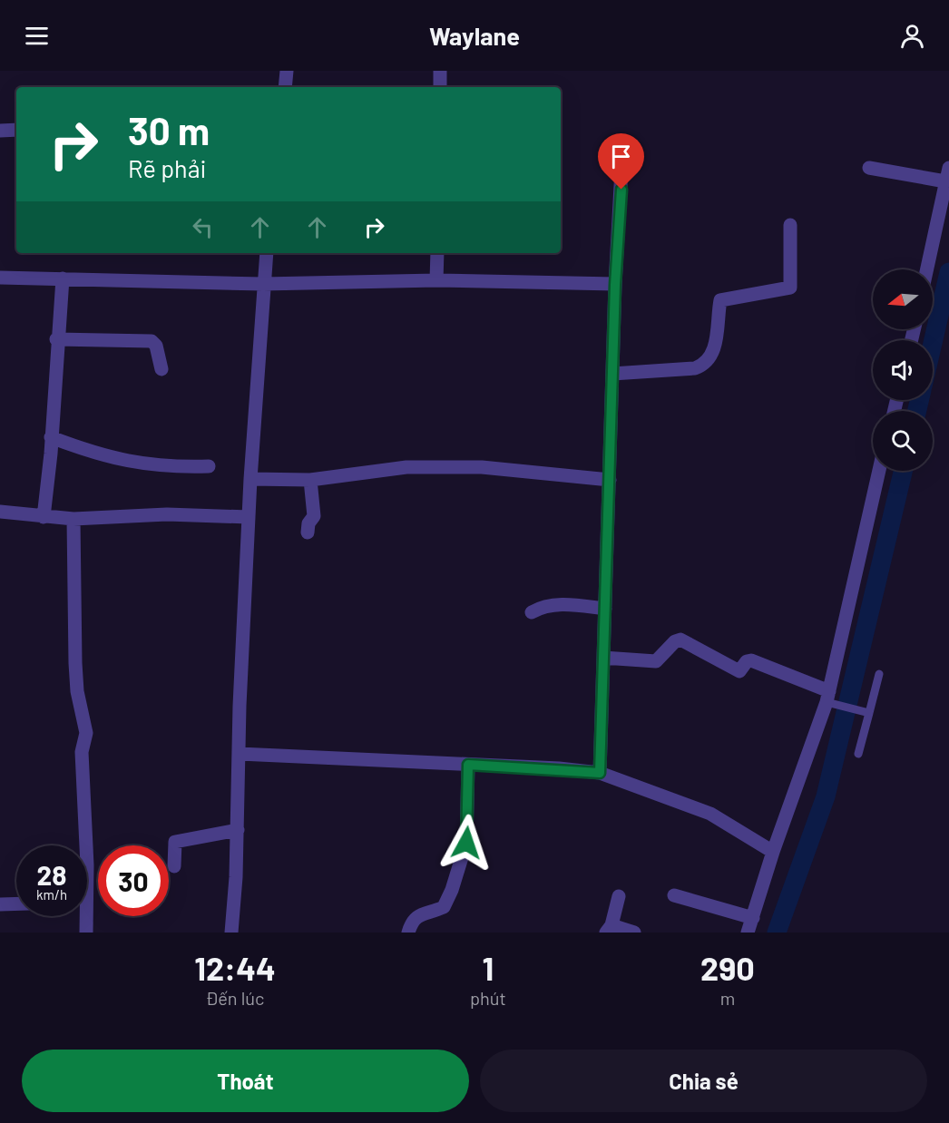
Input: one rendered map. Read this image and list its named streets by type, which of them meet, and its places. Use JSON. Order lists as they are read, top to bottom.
{
  "north": "left",
  "page": {
    "header": "Waylane",
    "turn": ["30 m", "Rẽ phải"],
    "speed": "28 km/h",
    "limit": "30",
    "eta": [
      "12:44",
      "Đến lúc",
      "1",
      "phút",
      "290",
      "m"
    ],
    "buttons": ["Thoát", "Chia sẻ"]
  }
}
